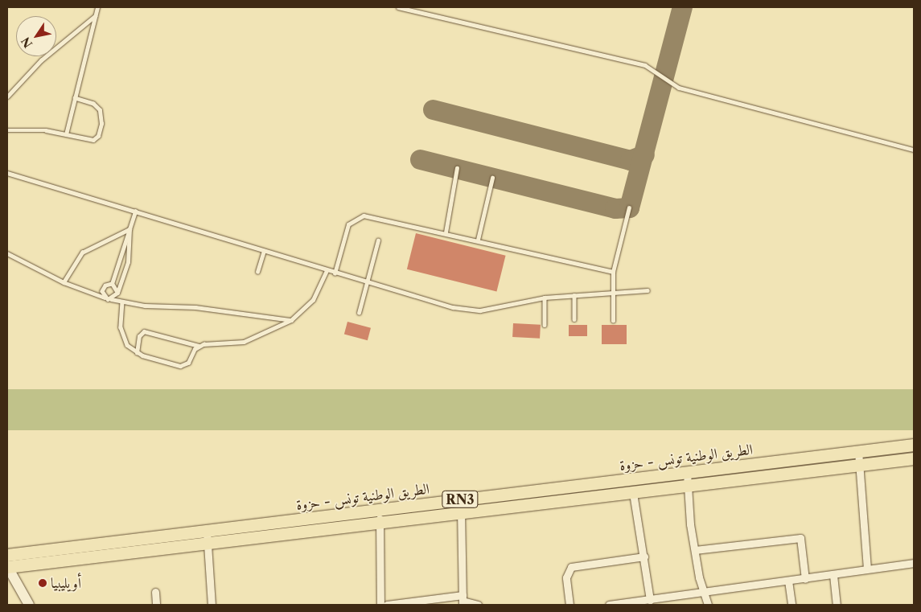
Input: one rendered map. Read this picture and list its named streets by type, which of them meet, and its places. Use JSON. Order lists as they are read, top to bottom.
{
  "streets": {
    "main road": ["الطريق الوطنية تونس - حزوة", "RN3"]
  },
  "places": ["أويليبيا"],
  "north": "bottom left"
}
